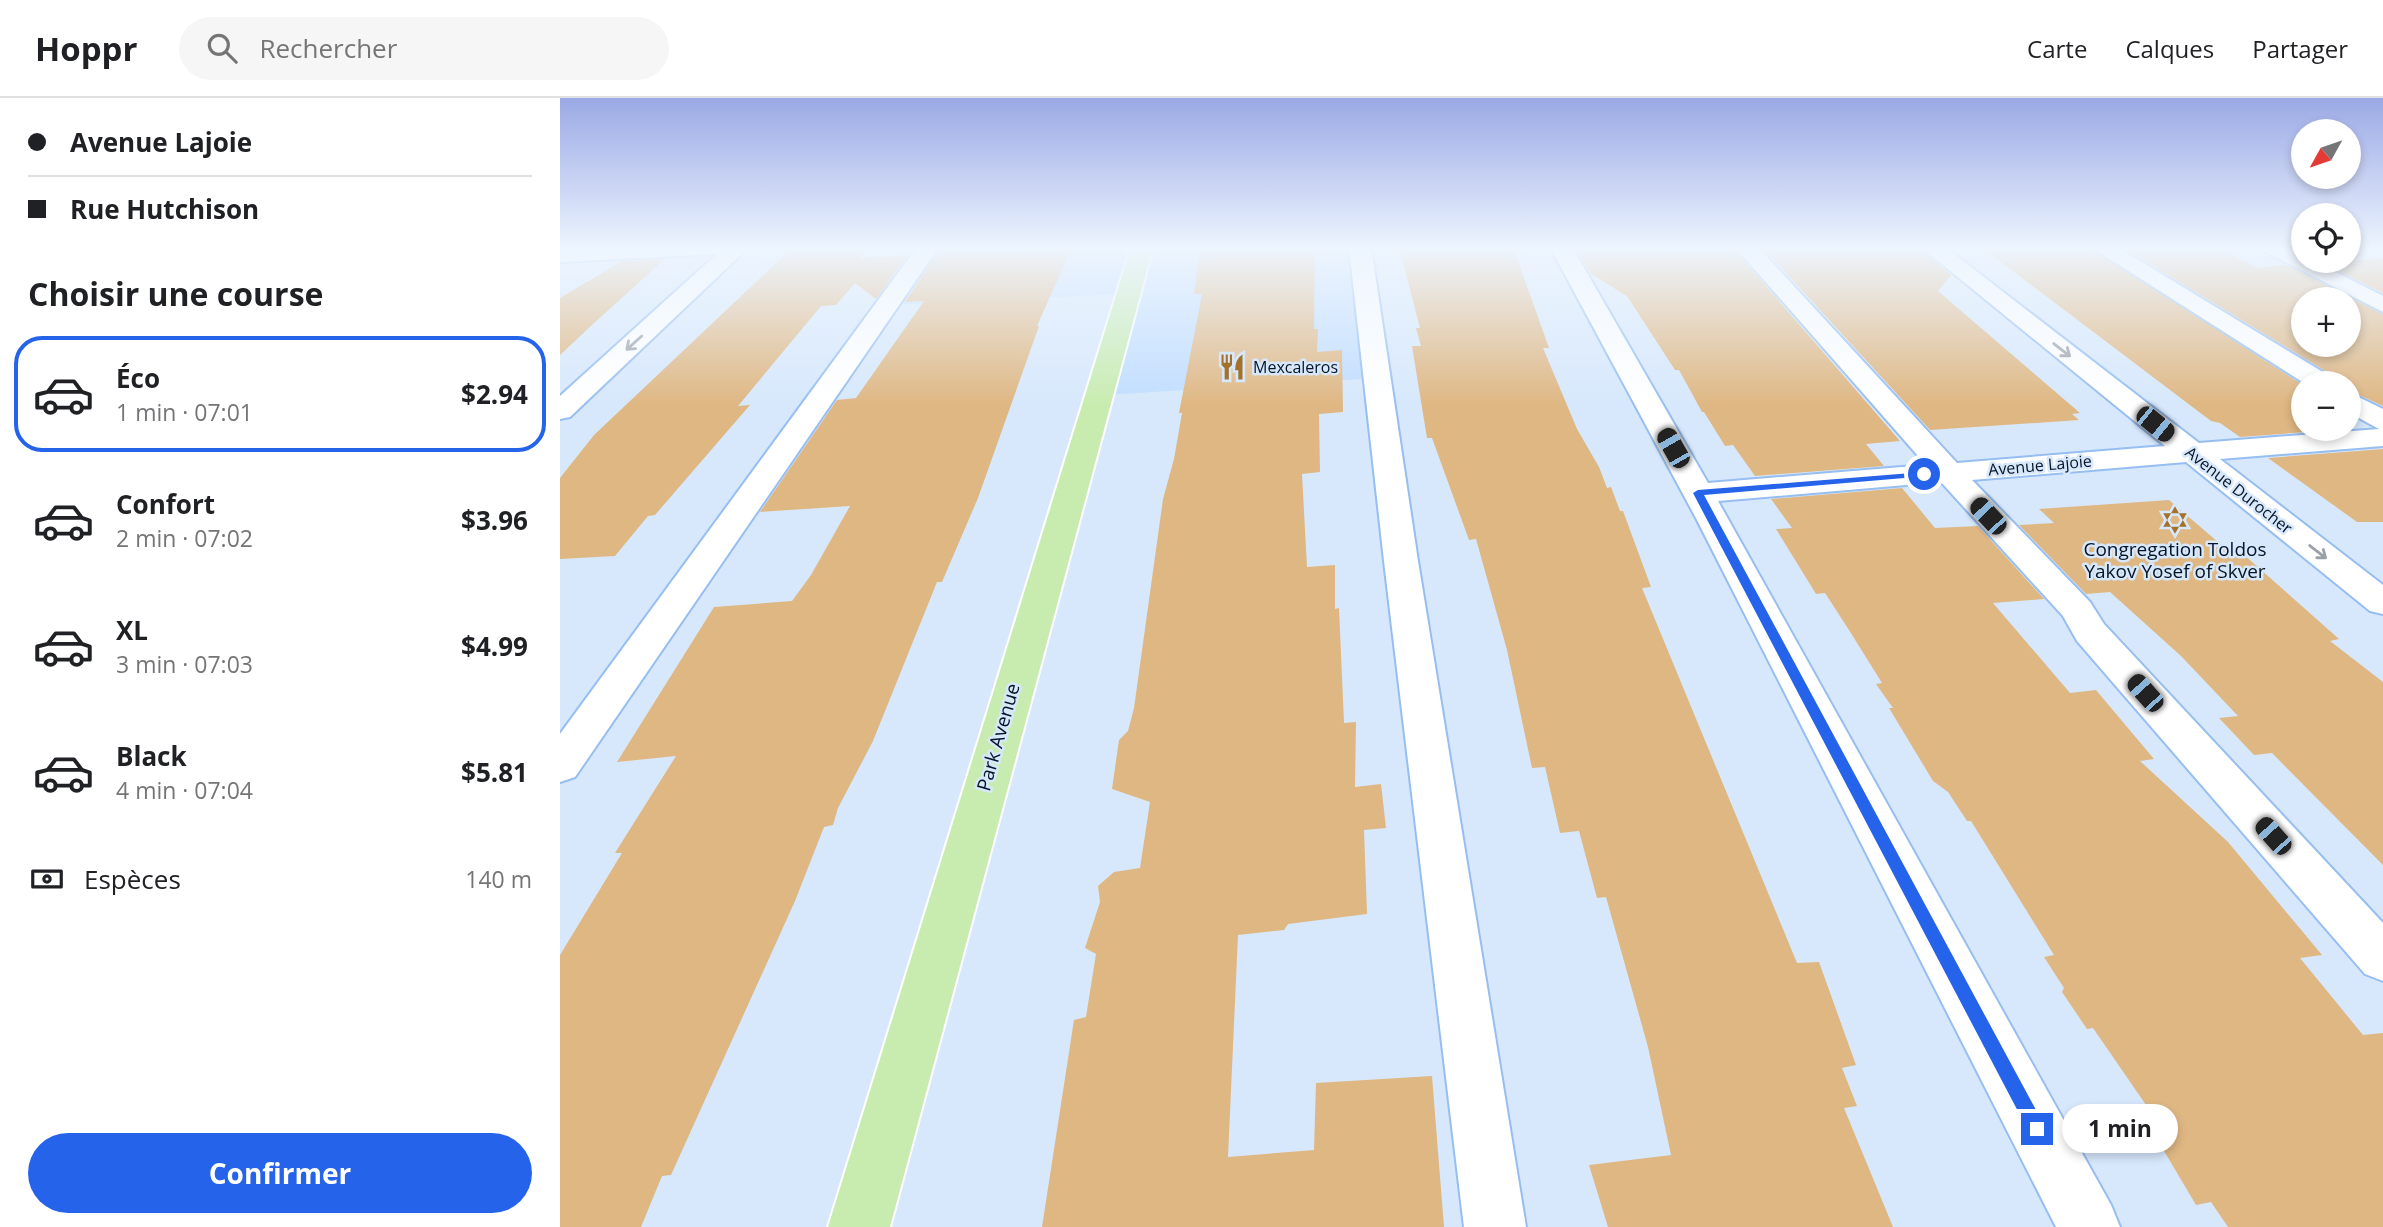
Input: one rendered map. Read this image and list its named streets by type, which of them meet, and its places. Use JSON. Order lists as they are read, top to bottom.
{
  "streets": {
    "main road": ["Park Avenue"],
    "street": ["Avenue Lajoie", "Avenue Durocher"]
  },
  "crossings": [
    ["Avenue Lajoie", "Avenue Durocher"]
  ],
  "places": {
    "restaurant": ["Mexcaleros"],
    "synagogue": ["Congregation Toldos Yakov Yosef of Skver"]
  },
  "north": "bottom left",
  "page": {
    "header": "Hoppr",
    "search": "Rechercher",
    "nav": ["Carte", "Calques", "Partager"],
    "banner": ["Avenue Lajoie", "Rue Hutchison"],
    "map_buttons": ["+", "−"],
    "heading": "Choisir une course",
    "list": [
      {
        "name": "Éco",
        "note": "1 min · 07:01",
        "value": "$2.94"
      },
      {
        "name": "Confort",
        "note": "2 min · 07:02",
        "value": "$3.96"
      },
      {
        "name": "XL",
        "note": "3 min · 07:03",
        "value": "$4.99"
      },
      {
        "name": "Black",
        "note": "4 min · 07:04",
        "value": "$5.81"
      }
    ],
    "pay": ["Espèces", "140 m"],
    "bubble": "1 min",
    "buttons": "Confirmer"
  }
}
